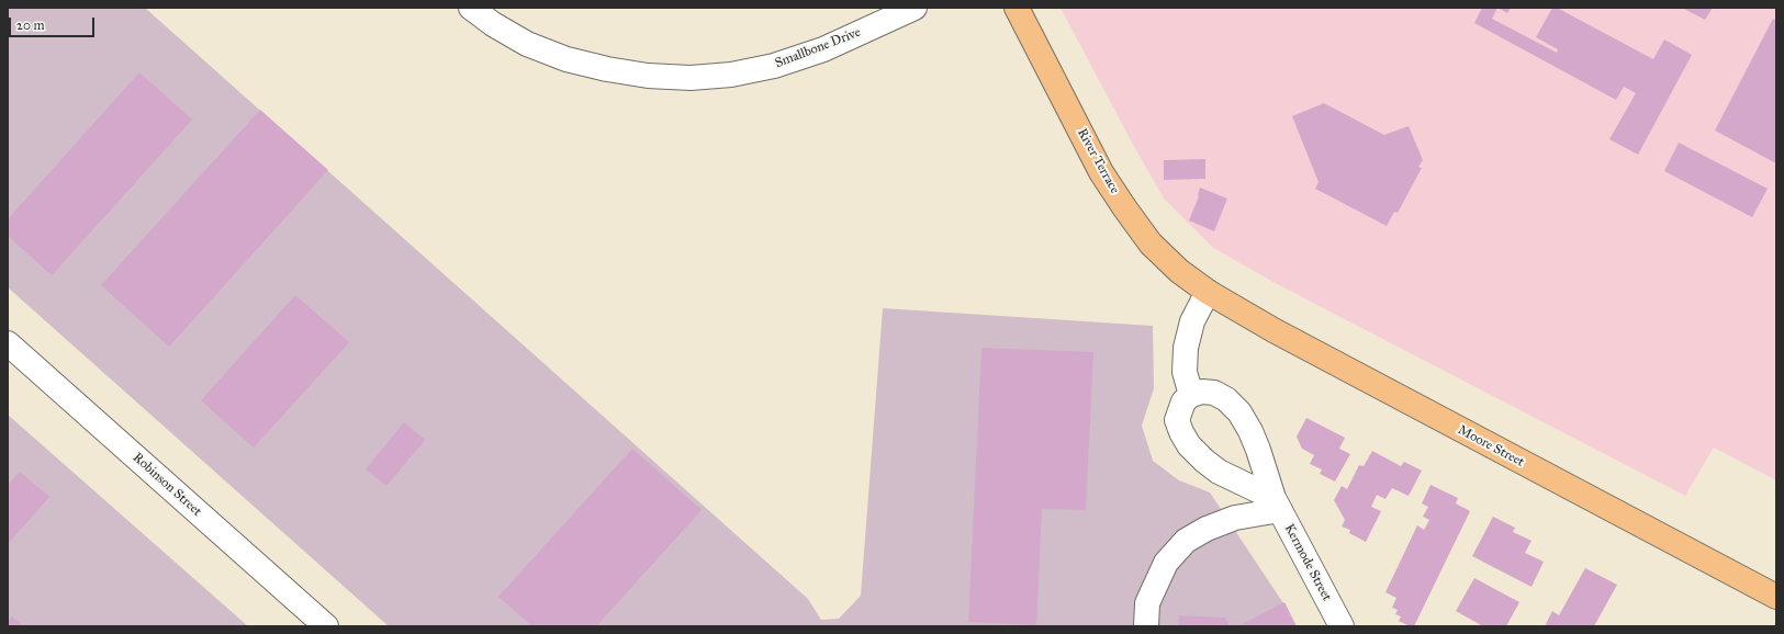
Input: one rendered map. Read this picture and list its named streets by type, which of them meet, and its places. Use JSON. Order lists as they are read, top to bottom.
{
  "streets": {
    "main road": ["River Terrace", "Moore Street"],
    "street": ["Smallbone Drive", "Robinson Street", "Kermode Street"]
  },
  "crossings": [
    ["River Terrace", "Moore Street"]
  ],
  "scale_bar": "20 m"
}
